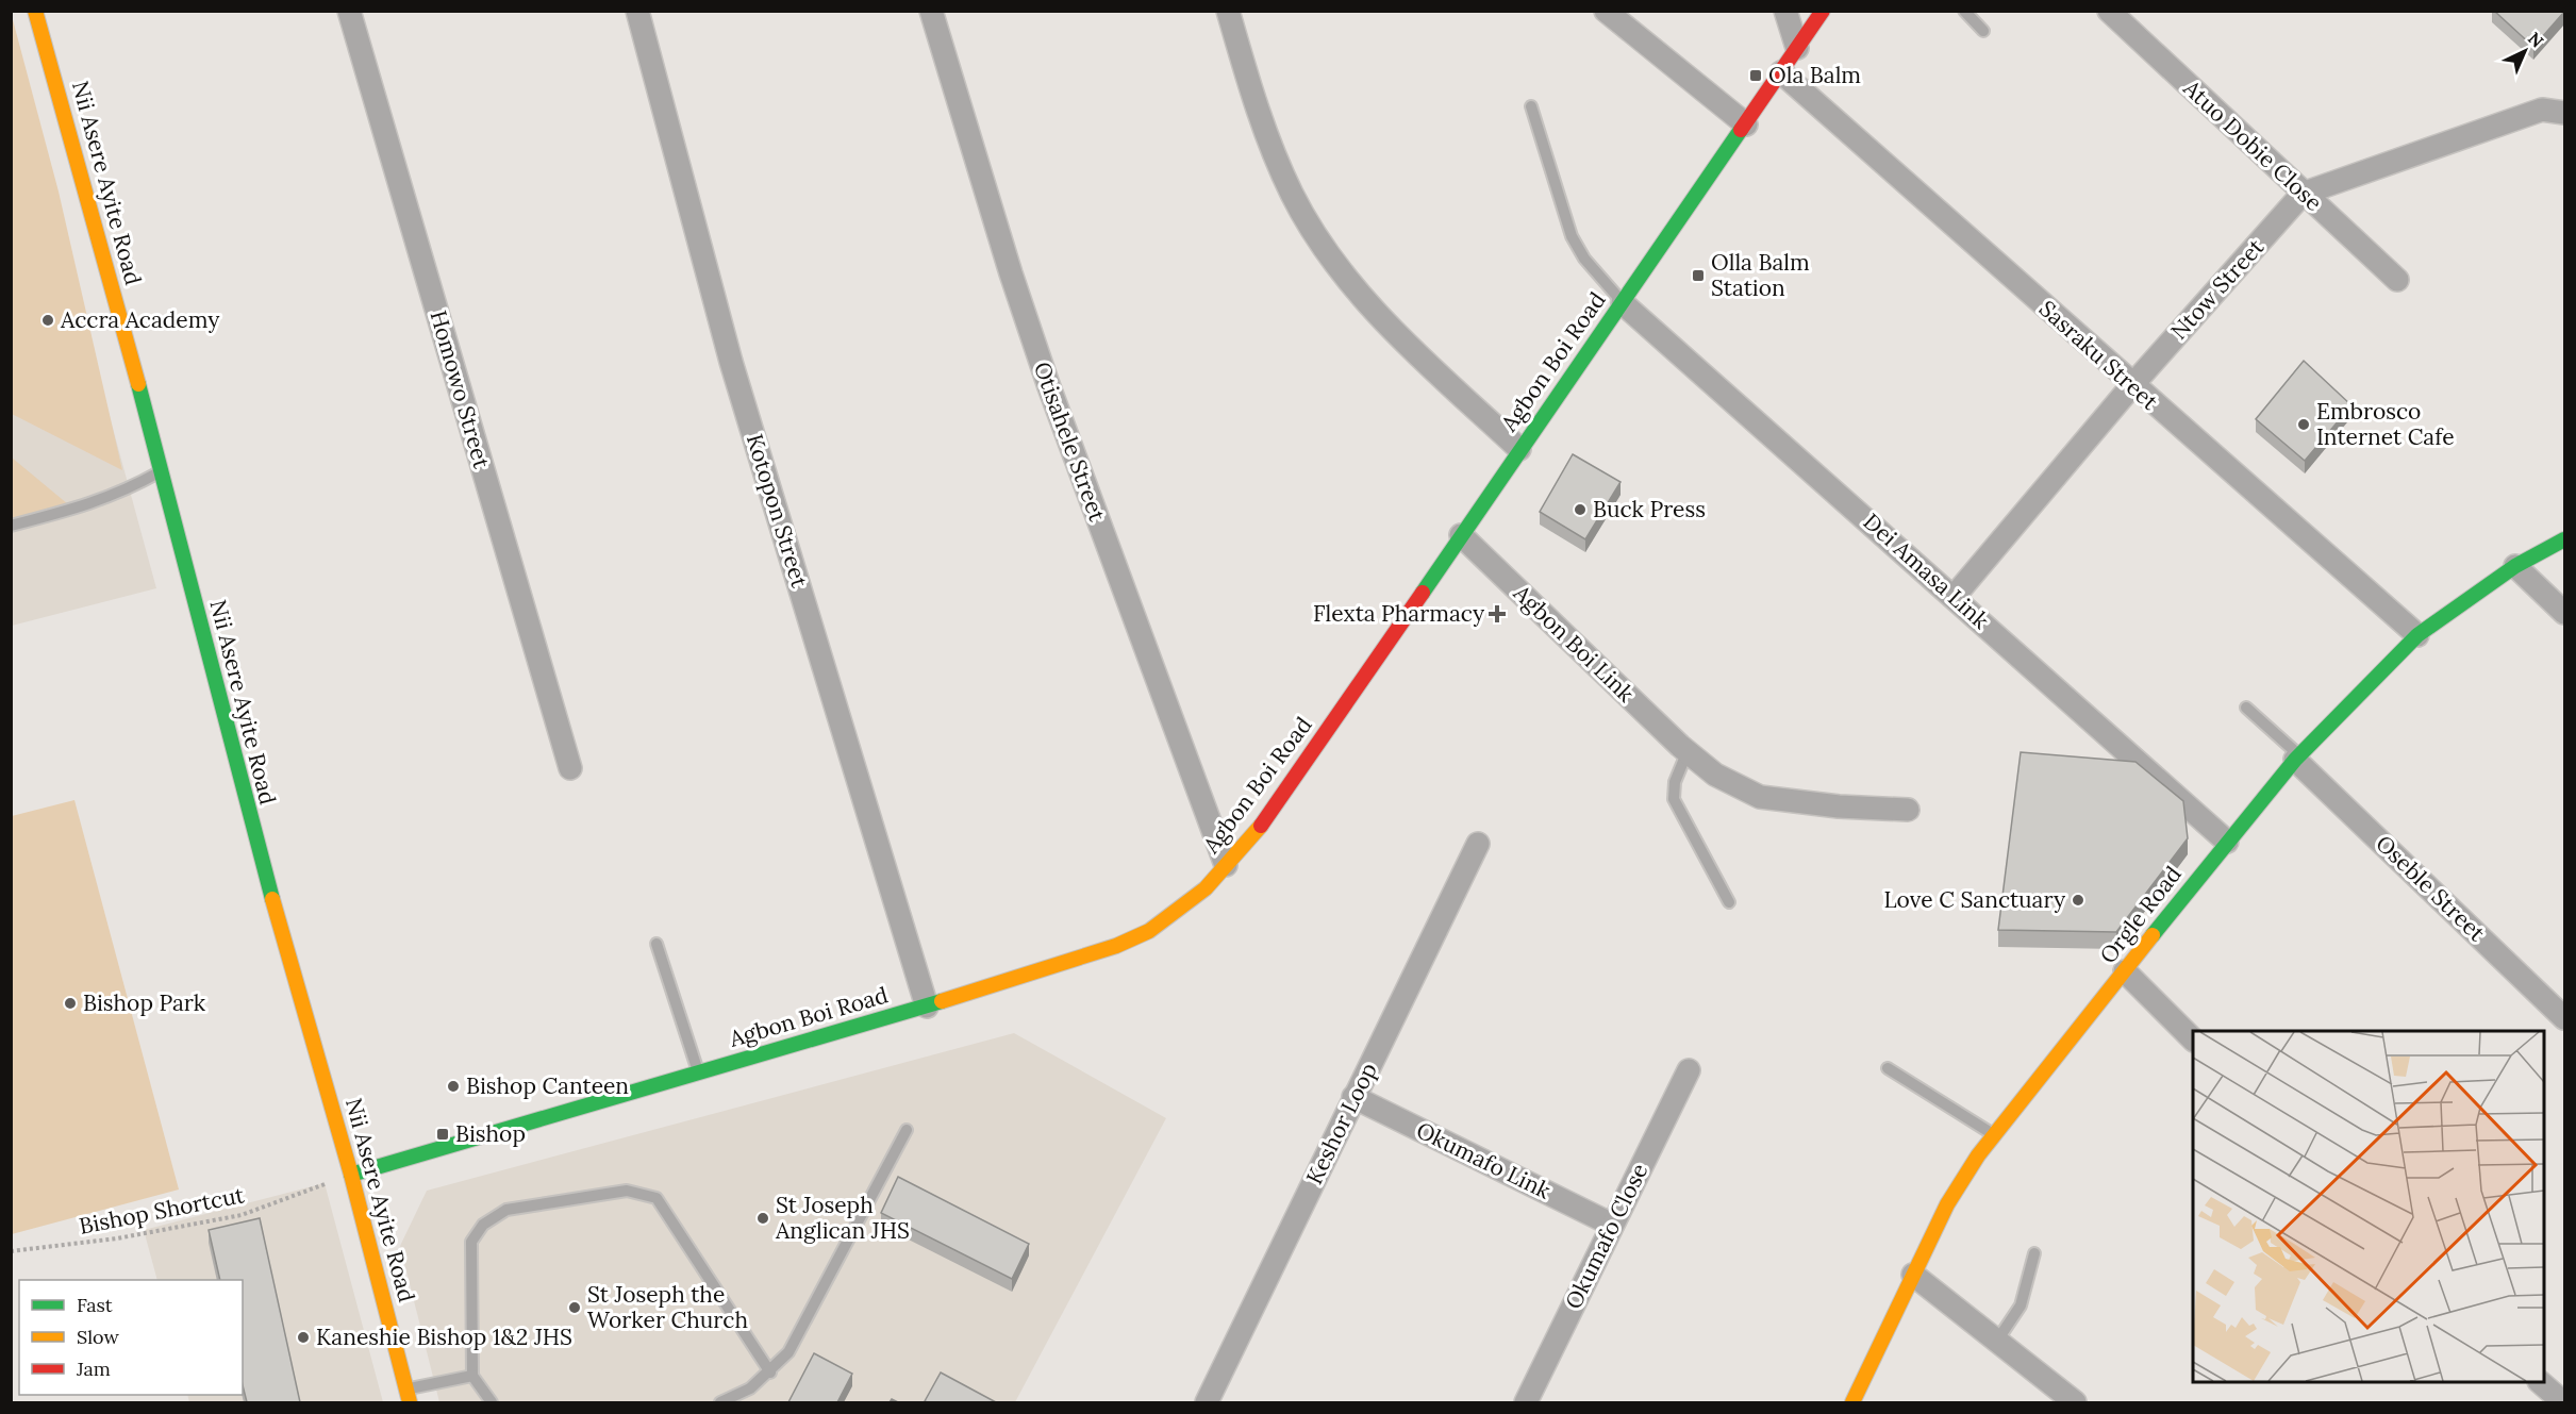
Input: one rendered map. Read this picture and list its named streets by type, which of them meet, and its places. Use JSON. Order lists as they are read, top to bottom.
{
  "streets": {
    "street": [
      "Atuo Dobie Close",
      "Nii Asere Ayite Road",
      "Ntow Street",
      "Sasraku Street",
      "Agbon Boi Road",
      "Homowo Street",
      "Otisahele Street",
      "Kotopon Street",
      "Dei Amasa Link",
      "Agbon Boi Link",
      "Oseble Street",
      "Orgle Road",
      "Keshor Loop",
      "Okumafo Link",
      "Okumafo Close"
    ],
    "path": ["Bishop Shortcut"]
  },
  "crossings": [
    ["Atuo Dobie Close", "Ntow Street"],
    ["Nii Asere Ayite Road", "Agbon Boi Road"],
    ["Nii Asere Ayite Road", "Bishop Shortcut"],
    ["Ntow Street", "Sasraku Street"],
    ["Ntow Street", "Dei Amasa Link"],
    ["Sasraku Street", "Agbon Boi Road"],
    ["Sasraku Street", "Orgle Road"],
    ["Agbon Boi Road", "Otisahele Street"],
    ["Agbon Boi Road", "Kotopon Street"],
    ["Agbon Boi Road", "Dei Amasa Link"],
    ["Agbon Boi Road", "Agbon Boi Link"],
    ["Agbon Boi Road", "Bishop Shortcut"],
    ["Dei Amasa Link", "Orgle Road"],
    ["Oseble Street", "Orgle Road"],
    ["Keshor Loop", "Okumafo Link"],
    ["Okumafo Link", "Okumafo Close"]
  ],
  "places": {
    "transit": ["Ola Balm", "Olla Balm Station", "Bishop"],
    "other": [
      "Accra Academy",
      "Embrosco Internet Cafe",
      "Buck Press",
      "Love C Sanctuary",
      "Bishop Park",
      "Bishop Canteen",
      "St Joseph Anglican JHS",
      "St Joseph the Worker Church",
      "Kaneshie Bishop 1&2 JHS"
    ],
    "health": ["Flexta Pharmacy"]
  },
  "legend": ["Fast", "Slow", "Jam"],
  "north": "top right"
}
